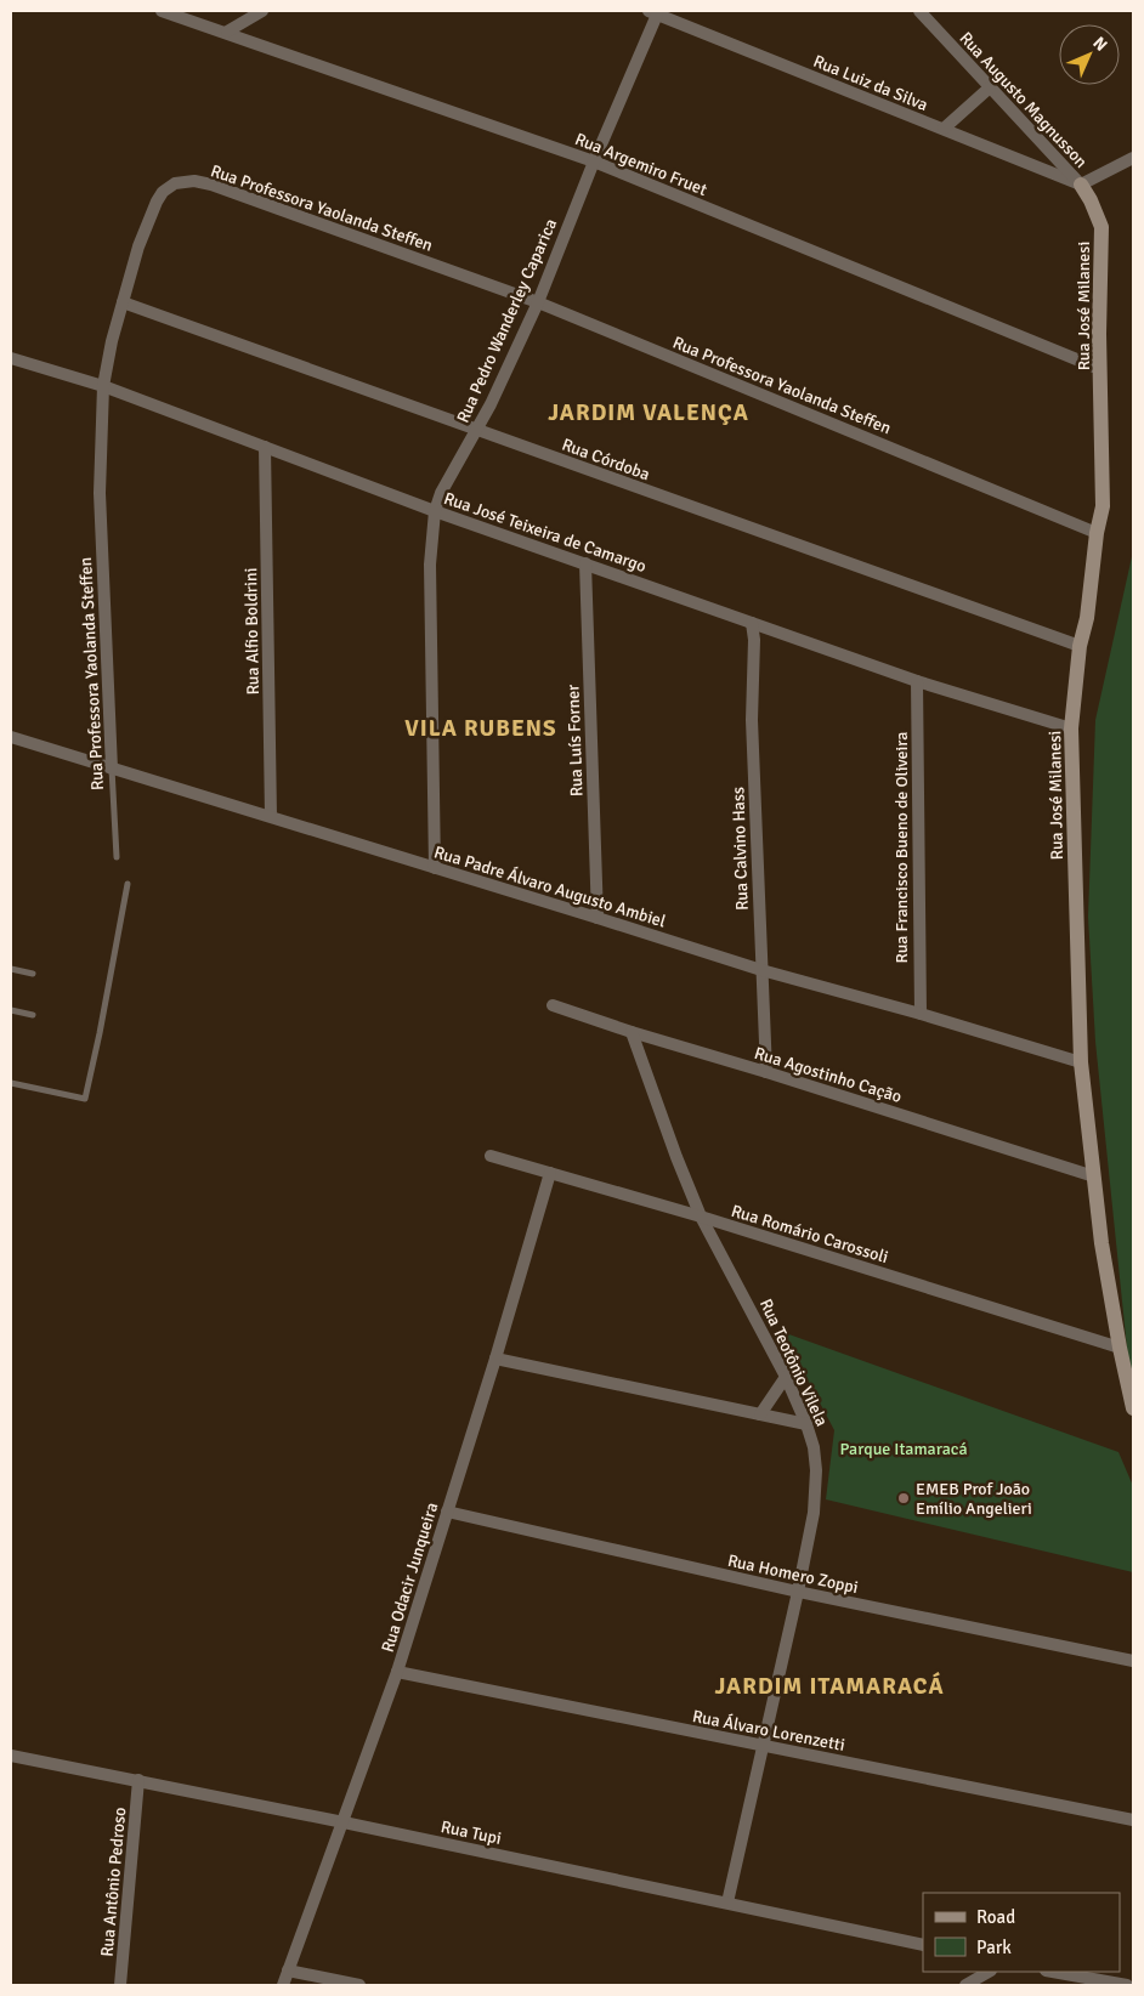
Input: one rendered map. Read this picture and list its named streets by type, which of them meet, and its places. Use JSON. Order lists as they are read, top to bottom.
{
  "streets": {
    "street": [
      "Rua Luiz da Silva",
      "Rua Augusto Magnusson",
      "Rua Argemiro Fruet",
      "Rua Professora Yaolanda Steffen",
      "Rua José Milanesi",
      "Rua Pedro Wanderley Caparica",
      "Rua Córdoba",
      "Rua José Teixeira de Camargo",
      "Rua Alfio Boldrini",
      "Rua Luís Forner",
      "Rua Francisco Bueno de Oliveira",
      "Rua Calvino Hass",
      "Rua Padre Álvaro Augusto Ambiel",
      "Rua Agostinho Cação",
      "Rua Romário Carossoli",
      "Rua Teotônio Vilela",
      "Rua Homero Zoppi",
      "Rua Odacir Junqueira",
      "Rua Álvaro Lorenzetti",
      "Rua Tupi",
      "Rua Antônio Pedroso"
    ]
  },
  "crossings": [
    ["Rua Luiz da Silva", "Rua Augusto Magnusson"],
    ["Rua Luiz da Silva", "Rua José Milanesi"],
    ["Rua Luiz da Silva", "Rua Pedro Wanderley Caparica"],
    ["Rua Augusto Magnusson", "Rua José Milanesi"],
    ["Rua Argemiro Fruet", "Rua José Milanesi"],
    ["Rua Argemiro Fruet", "Rua Pedro Wanderley Caparica"],
    ["Rua Professora Yaolanda Steffen", "Rua José Milanesi"],
    ["Rua Professora Yaolanda Steffen", "Rua Pedro Wanderley Caparica"],
    ["Rua Professora Yaolanda Steffen", "Rua Córdoba"],
    ["Rua Professora Yaolanda Steffen", "Rua José Teixeira de Camargo"],
    ["Rua Professora Yaolanda Steffen", "Rua Padre Álvaro Augusto Ambiel"],
    ["Rua José Milanesi", "Rua Córdoba"],
    ["Rua José Milanesi", "Rua José Teixeira de Camargo"],
    ["Rua José Milanesi", "Rua Padre Álvaro Augusto Ambiel"],
    ["Rua José Milanesi", "Rua Agostinho Cação"],
    ["Rua José Milanesi", "Rua Romário Carossoli"],
    ["Rua Pedro Wanderley Caparica", "Rua Córdoba"],
    ["Rua Pedro Wanderley Caparica", "Rua José Teixeira de Camargo"],
    ["Rua Pedro Wanderley Caparica", "Rua Padre Álvaro Augusto Ambiel"],
    ["Rua José Teixeira de Camargo", "Rua Alfio Boldrini"],
    ["Rua José Teixeira de Camargo", "Rua Luís Forner"],
    ["Rua José Teixeira de Camargo", "Rua Francisco Bueno de Oliveira"],
    ["Rua José Teixeira de Camargo", "Rua Calvino Hass"],
    ["Rua Alfio Boldrini", "Rua Padre Álvaro Augusto Ambiel"],
    ["Rua Luís Forner", "Rua Padre Álvaro Augusto Ambiel"],
    ["Rua Francisco Bueno de Oliveira", "Rua Padre Álvaro Augusto Ambiel"],
    ["Rua Calvino Hass", "Rua Padre Álvaro Augusto Ambiel"],
    ["Rua Calvino Hass", "Rua Agostinho Cação"],
    ["Rua Agostinho Cação", "Rua Teotônio Vilela"],
    ["Rua Romário Carossoli", "Rua Teotônio Vilela"],
    ["Rua Romário Carossoli", "Rua Odacir Junqueira"],
    ["Rua Teotônio Vilela", "Rua Homero Zoppi"],
    ["Rua Teotônio Vilela", "Rua Álvaro Lorenzetti"],
    ["Rua Teotônio Vilela", "Rua Tupi"],
    ["Rua Homero Zoppi", "Rua Odacir Junqueira"],
    ["Rua Odacir Junqueira", "Rua Álvaro Lorenzetti"],
    ["Rua Odacir Junqueira", "Rua Tupi"],
    ["Rua Tupi", "Rua Antônio Pedroso"]
  ],
  "districts": ["JARDIM VALENÇA", "VILA RUBENS", "JARDIM ITAMARACÁ"],
  "parks": ["Parque Itamaracá"],
  "places": ["EMEB Prof João Emílio Angelieri"],
  "legend": ["Road", "Park"],
  "north": "top right"
}
